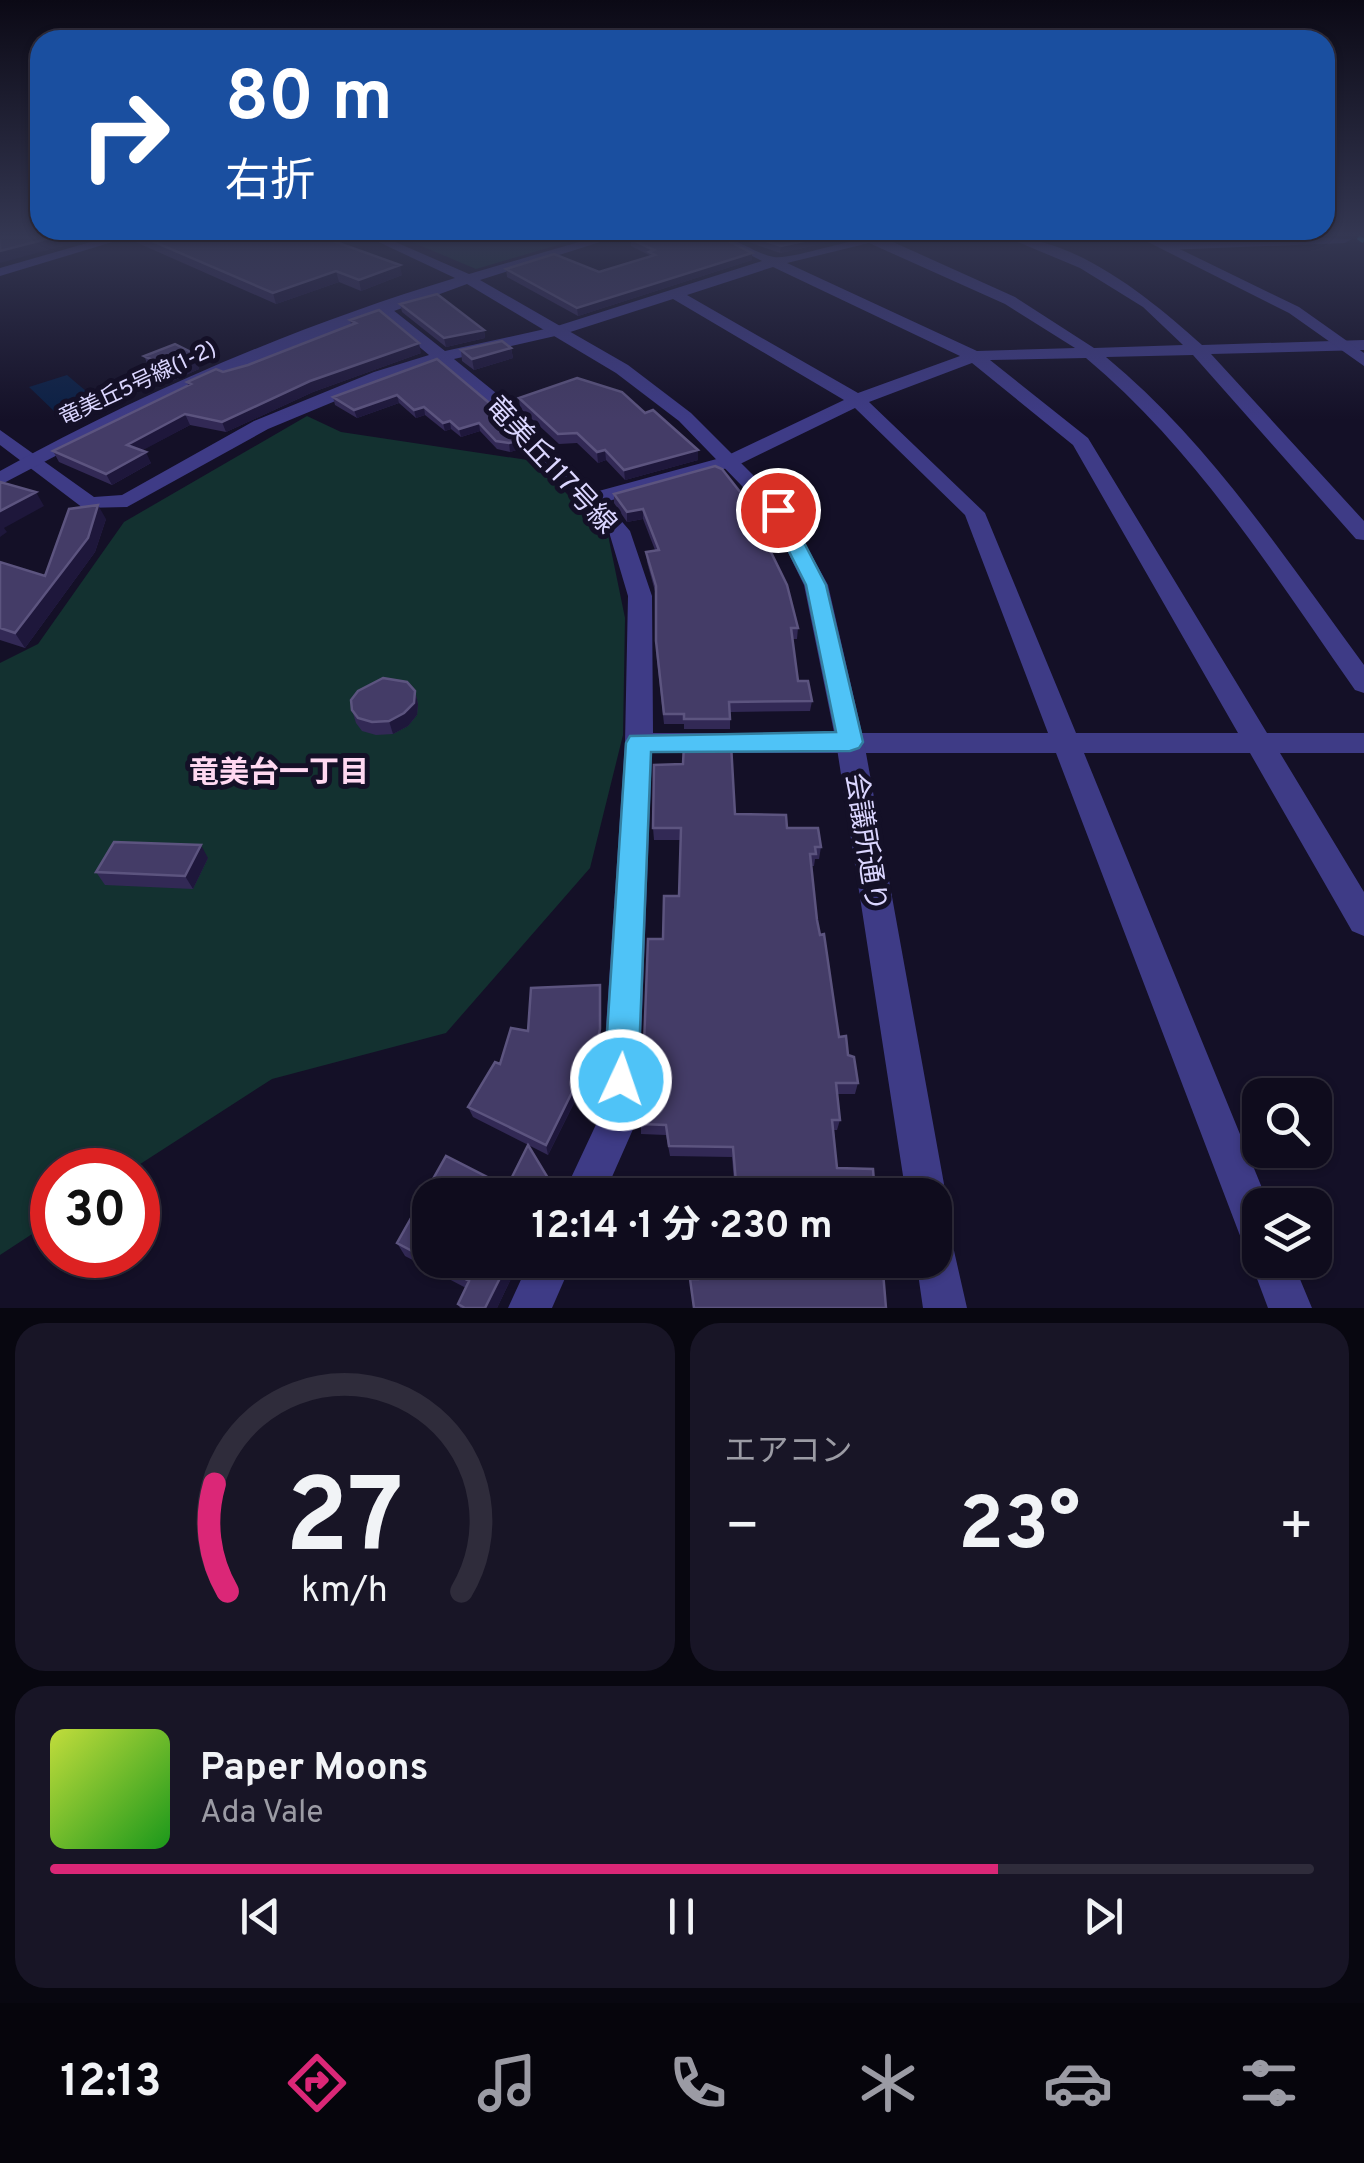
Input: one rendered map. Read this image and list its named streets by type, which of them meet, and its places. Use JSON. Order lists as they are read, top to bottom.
{
  "streets": {
    "street": ["竜美丘5号線(1-2)", "竜美丘117号線", "会議所通り"]
  },
  "crossings": [
    ["竜美丘5号線(1-2)", "竜美丘117号線"]
  ],
  "districts": ["竜美台一丁目"],
  "page": {
    "turn": ["80 m", "右折"],
    "limit": "30",
    "trip": "12:14 · 1 分 · 230 m",
    "tile": "エアコン",
    "heat": ["−", "23°", "+"],
    "song": ["Paper Moons", "Ada Vale"],
    "tabs": "12:13",
    "gauge": ["27", "km/h"]
  }
}
